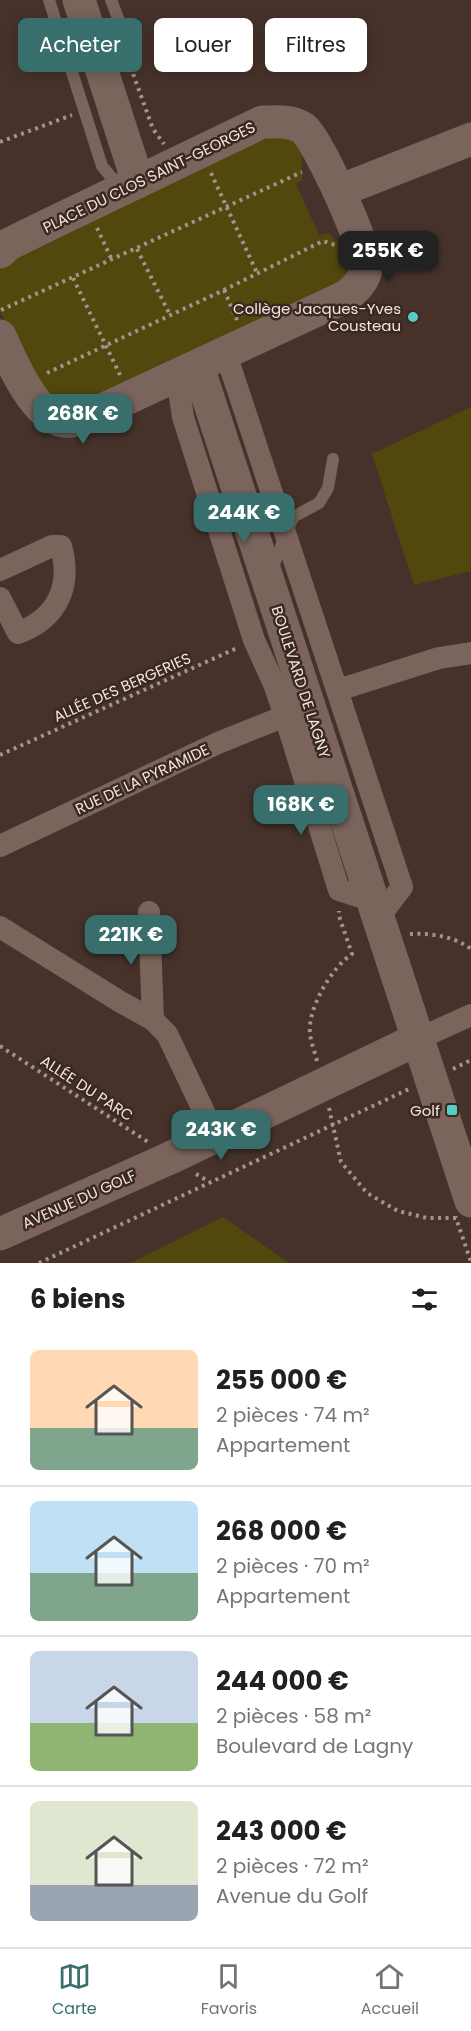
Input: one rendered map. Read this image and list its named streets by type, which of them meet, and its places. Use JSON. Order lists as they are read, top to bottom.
{
  "streets": {
    "main road": ["PLACE DU CLOS SAINT-GEORGES", "BOULEVARD DE LAGNY", "AVENUE DU GOLF"],
    "street": ["RUE DE LA PYRAMIDE"],
    "path": ["ALLÉE DES BERGERIES", "ALLÉE DU PARC"]
  },
  "crossings": [
    ["PLACE DU CLOS SAINT-GEORGES", "BOULEVARD DE LAGNY"],
    ["BOULEVARD DE LAGNY", "AVENUE DU GOLF"]
  ],
  "places": {
    "other": ["Collège Jacques-Yves Cousteau"],
    "transit": ["Golf"]
  },
  "page": {
    "chip": ["Acheter", "Louer", "Filtres"],
    "price": [
      "255K €",
      "268K €",
      "244K €",
      "168K €",
      "221K €",
      "243K €"
    ],
    "heading": "6 biens",
    "list": [
      {
        "name": "255 000 €",
        "note": "2 pièces · 74 m² · Appartement"
      },
      {
        "name": "268 000 €",
        "note": "2 pièces · 70 m² · Appartement"
      },
      {
        "name": "244 000 €",
        "note": "2 pièces · 58 m² · Boulevard de Lagny"
      },
      {
        "name": "243 000 €",
        "note": "2 pièces · 72 m² · Avenue du Golf"
      }
    ],
    "tabs": ["Carte", "Favoris", "Accueil"]
  }
}
